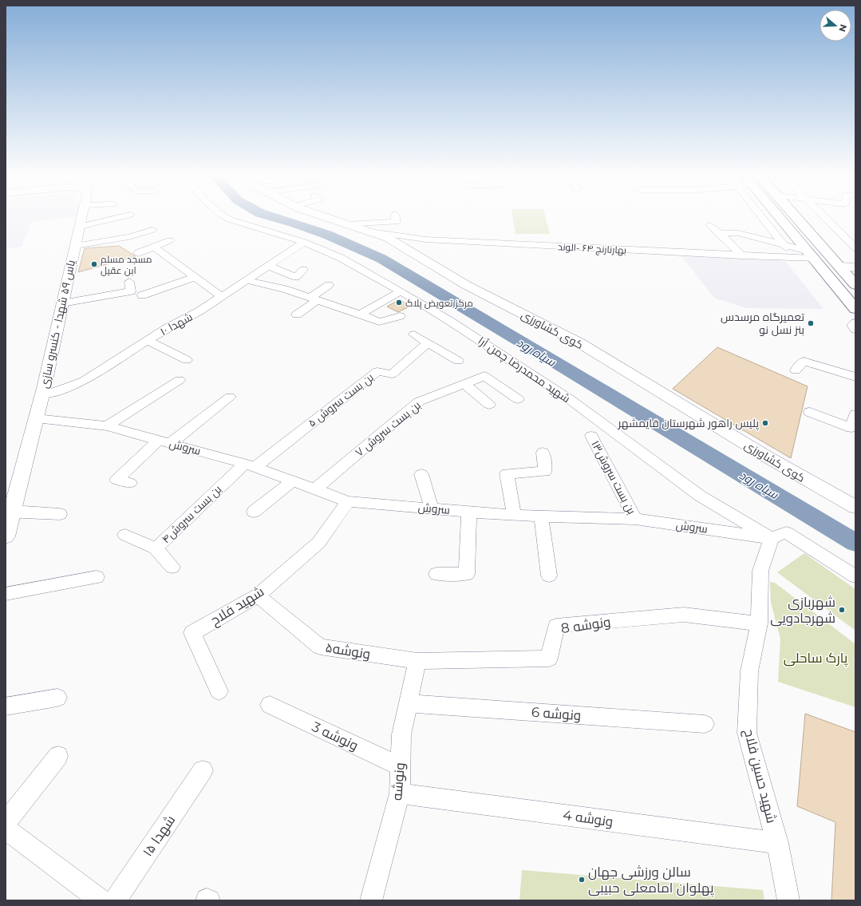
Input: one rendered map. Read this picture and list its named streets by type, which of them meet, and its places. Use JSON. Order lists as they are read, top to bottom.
{
  "streets": {
    "street": [
      "بهارنارنج ۶۴ -الوند",
      "یاس ۵۹ شهدا - کنسرو سازی",
      "شهدا ۱۰",
      "کوی کشاورزی",
      "شهید محمدرضا چمن آرا",
      "بن بست سروش ۵",
      "بن بست سروش ۷",
      "سروش",
      "بن بست سروش۱۳",
      "بن بست سروش۴",
      "شهید فلاح",
      "ونوشه 8",
      "ونوشه۵",
      "ونوشه 6",
      "ونوشه 3",
      "شهید حسین فلاح",
      "ونوشه",
      "ونوشه 4",
      "شهدا ۱۵"
    ]
  },
  "crossings": [
    ["بهارنارنج ۶۴ -الوند", "کوی کشاورزی"],
    ["یاس ۵۹ شهدا - کنسرو سازی", "شهدا ۱۰"],
    ["یاس ۵۹ شهدا - کنسرو سازی", "سروش"],
    ["شهدا ۱۰", "شهید محمدرضا چمن آرا"],
    ["شهید محمدرضا چمن آرا", "سروش"],
    ["شهید محمدرضا چمن آرا", "شهید حسین فلاح"],
    ["بن بست سروش ۵", "سروش"],
    ["بن بست سروش ۵", "بن بست سروش۴"],
    ["بن بست سروش ۷", "سروش"],
    ["سروش", "بن بست سروش۱۳"],
    ["سروش", "بن بست سروش۴"],
    ["سروش", "شهید فلاح"],
    ["سروش", "شهید حسین فلاح"],
    ["شهید فلاح", "ونوشه۵"],
    ["ونوشه 8", "ونوشه۵"],
    ["ونوشه 8", "شهید حسین فلاح"],
    ["ونوشه 8", "ونوشه"],
    ["ونوشه۵", "ونوشه"],
    ["ونوشه 6", "ونوشه"],
    ["ونوشه 3", "ونوشه"],
    ["شهید حسین فلاح", "ونوشه 4"],
    ["ونوشه", "ونوشه 4"]
  ],
  "water": ["سیاه رود"],
  "parks": ["پارک ساحلی"],
  "places": [
    "مسجد مسلم ابن عقیل",
    "مرکز تعویض پلاک",
    "تعمیرگاه مرسدس بنز نسل نو",
    "پلیس راهور شهرستان قایمشهر",
    "شهربازی شهرجادویی",
    "سالن ورزشی جهان پهلوان امامعلی حبیبی"
  ],
  "north": "right"
}
